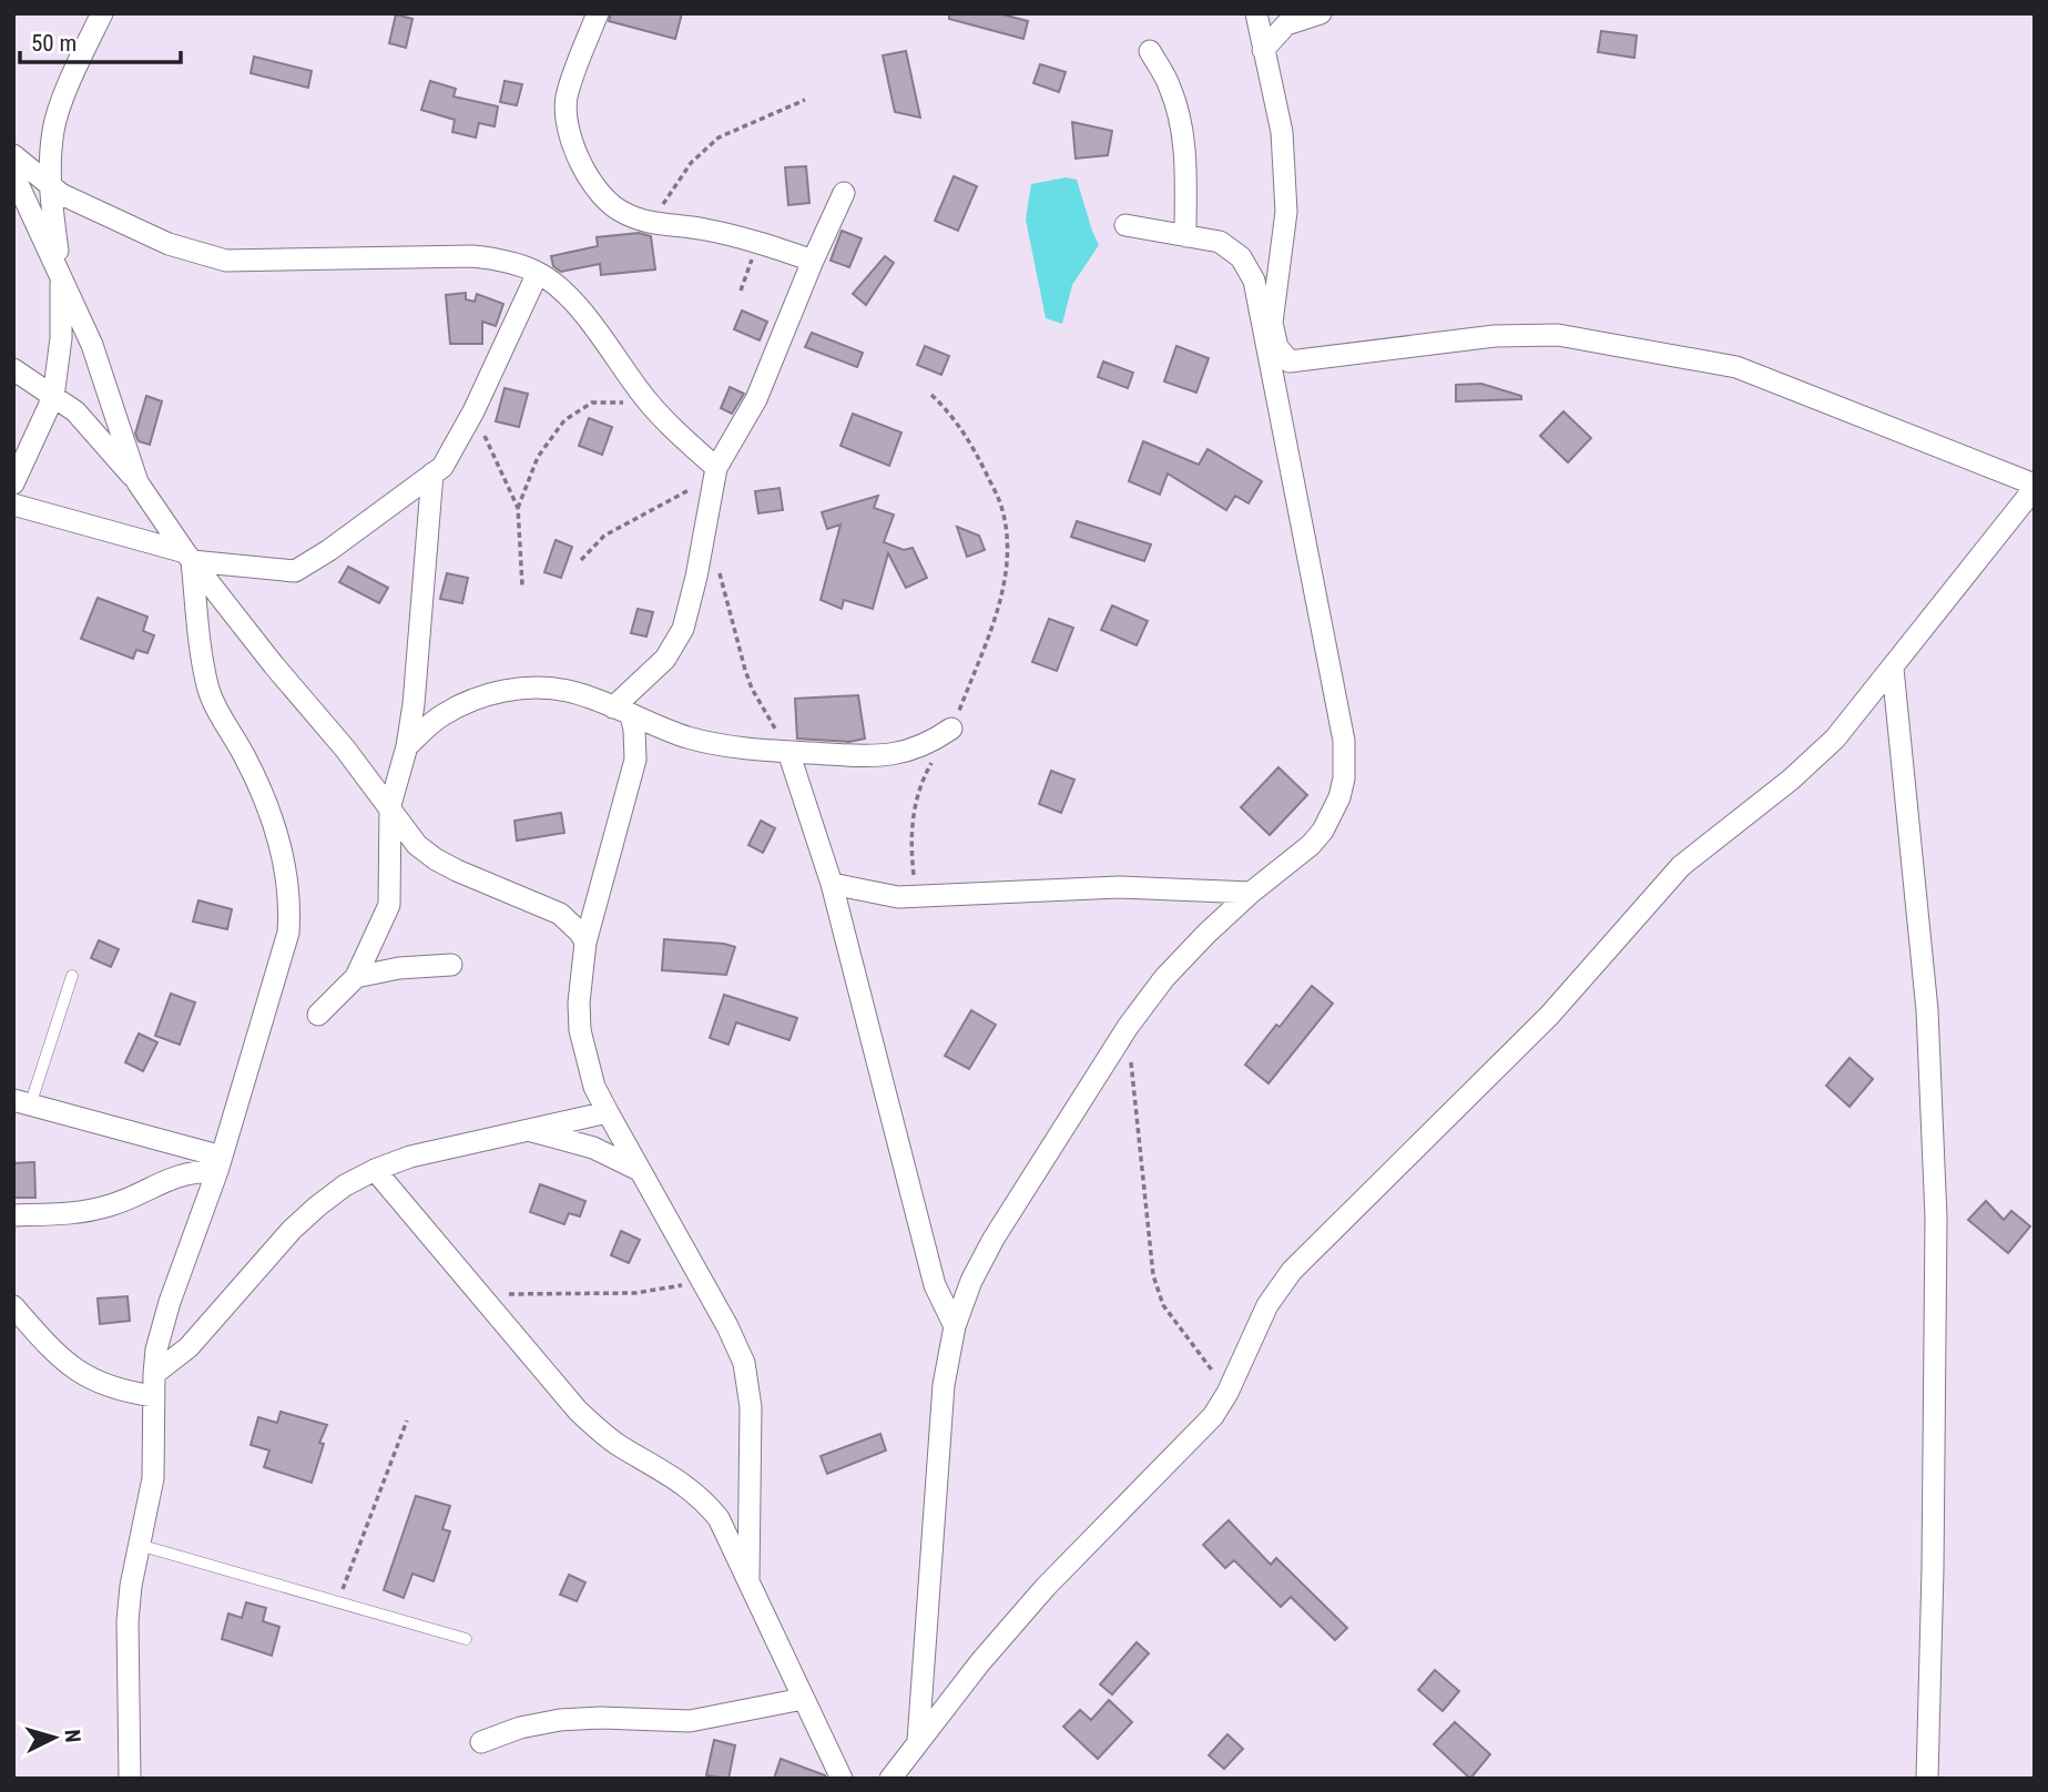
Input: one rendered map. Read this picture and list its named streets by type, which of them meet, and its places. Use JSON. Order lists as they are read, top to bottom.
{
  "scale_bar": "50 m",
  "north": "right"
}
